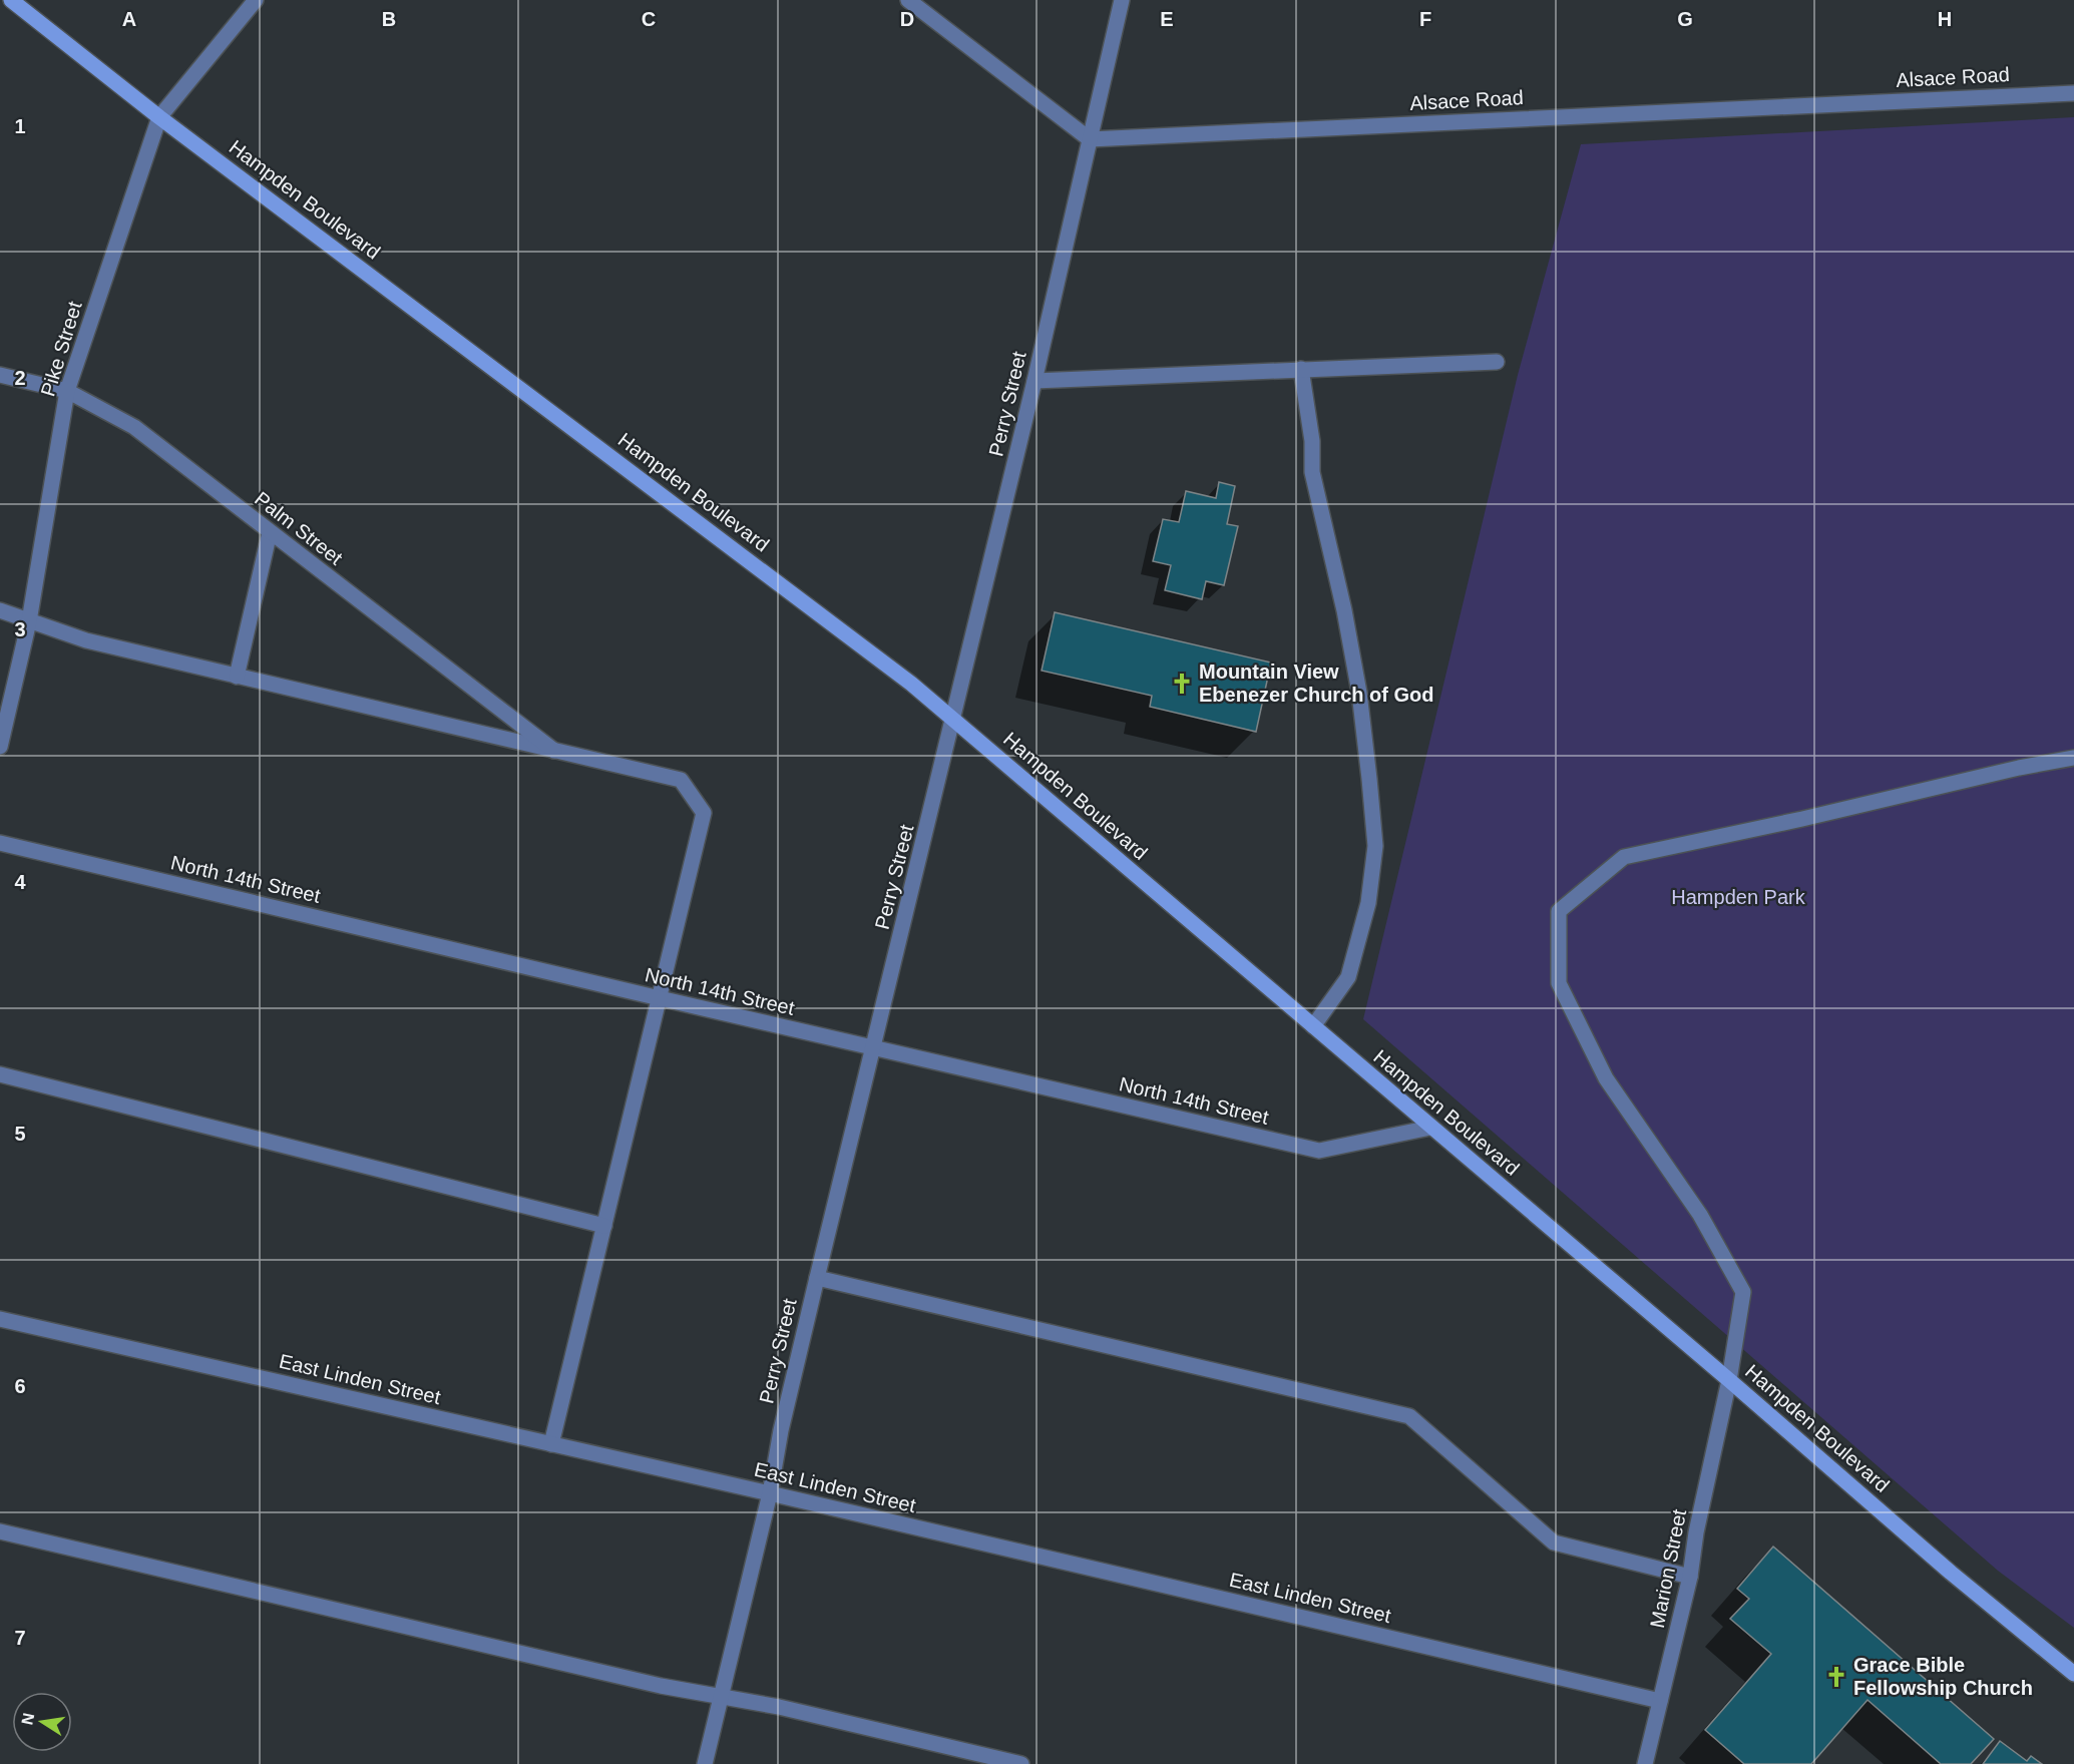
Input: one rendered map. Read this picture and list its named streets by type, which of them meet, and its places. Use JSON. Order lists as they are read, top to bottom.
{
  "streets": {
    "main road": ["Hampden Boulevard"],
    "street": [
      "Alsace Road",
      "Pike Street",
      "Perry Street",
      "Palm Street",
      "North 14th Street",
      "East Linden Street",
      "Marion Street"
    ]
  },
  "crossings": [
    ["Alsace Road", "Perry Street"],
    ["Hampden Boulevard", "Pike Street"],
    ["Hampden Boulevard", "Perry Street"],
    ["Hampden Boulevard", "North 14th Street"],
    ["Hampden Boulevard", "Marion Street"],
    ["Pike Street", "Palm Street"],
    ["Perry Street", "North 14th Street"],
    ["Perry Street", "East Linden Street"],
    ["East Linden Street", "Marion Street"]
  ],
  "parks": ["Hampden Park"],
  "places": {
    "church": ["Mountain View Ebenezer Church of God", "Grace Bible Fellowship Church"]
  },
  "north": "left",
  "grid": {
    "columns": [
      "A",
      "B",
      "C",
      "D",
      "E",
      "F",
      "G",
      "H"
    ],
    "rows": [
      "1",
      "2",
      "3",
      "4",
      "5",
      "6",
      "7"
    ]
  }
}
